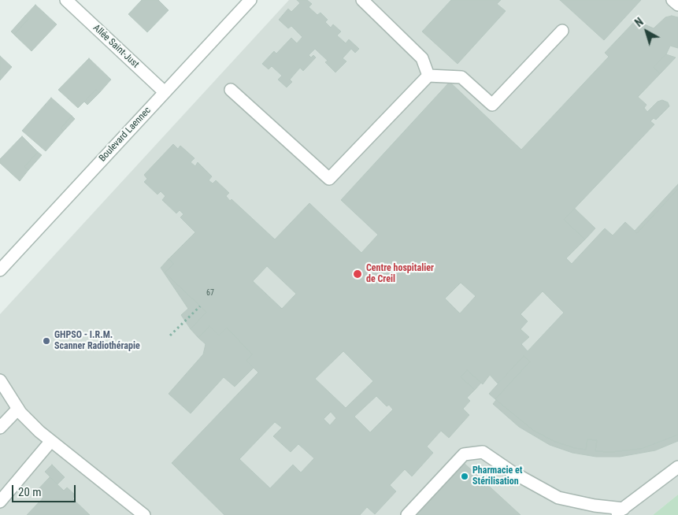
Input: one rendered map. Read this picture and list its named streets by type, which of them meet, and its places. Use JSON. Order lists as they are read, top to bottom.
{
  "streets": {
    "street": ["Allée Saint-Just", "Boulevard Laennec"]
  },
  "crossings": [
    ["Allée Saint-Just", "Boulevard Laennec"]
  ],
  "places": ["Centre hospitalier de Creil", "GHPSO - I.R.M. Scanner Radiothérapie", "Pharmacie et Stérilisation"],
  "house_numbers": ["67"],
  "scale_bar": "20 m",
  "north": "top left"
}
